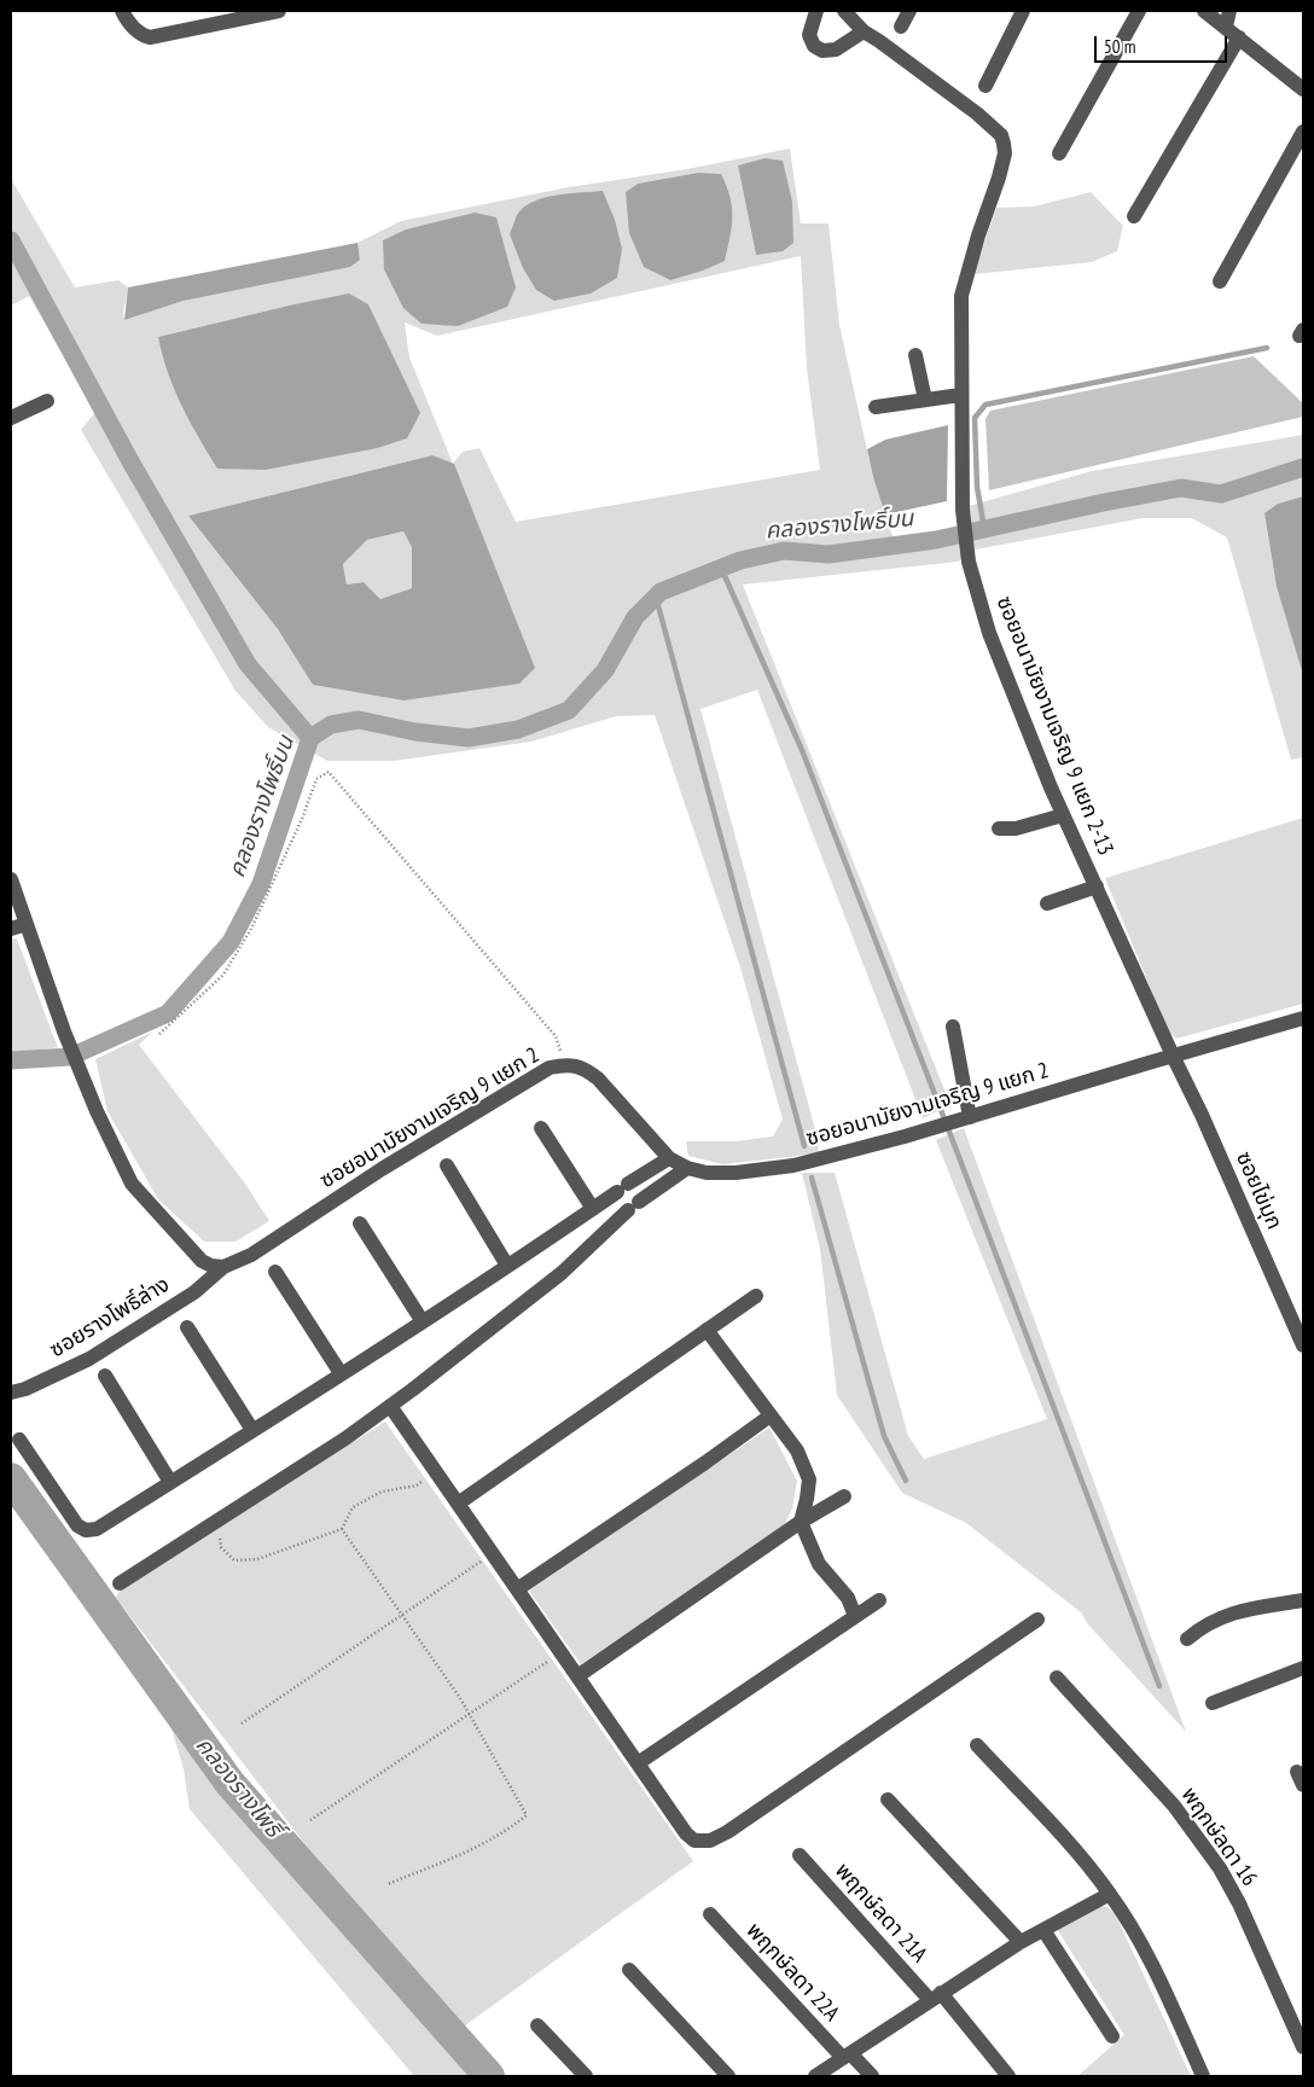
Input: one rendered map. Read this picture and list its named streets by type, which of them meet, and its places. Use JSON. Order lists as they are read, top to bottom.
{
  "streets": {
    "street": [
      "ซอยอนามัยงามเจริญ 9 แยก 2-13",
      "ซอยอนามัยงามเจริญ 9 แยก 2",
      "ซอยไข่มุก",
      "ซอยรางโพธิ์ล่าง",
      "พฤกษ์ลดา 16",
      "พฤกษ์ลดา 21A",
      "พฤกษ์ลดา 22A"
    ]
  },
  "crossings": [
    ["ซอยอนามัยงามเจริญ 9 แยก 2-13", "ซอยอนามัยงามเจริญ 9 แยก 2"],
    ["ซอยอนามัยงามเจริญ 9 แยก 2-13", "ซอยไข่มุก"],
    ["ซอยอนามัยงามเจริญ 9 แยก 2", "ซอยไข่มุก"],
    ["ซอยอนามัยงามเจริญ 9 แยก 2", "ซอยรางโพธิ์ล่าง"]
  ],
  "water": ["คลองรางโพธิ์บน", "คลองรางโพธิ์"],
  "scale_bar": "50 m"
}
